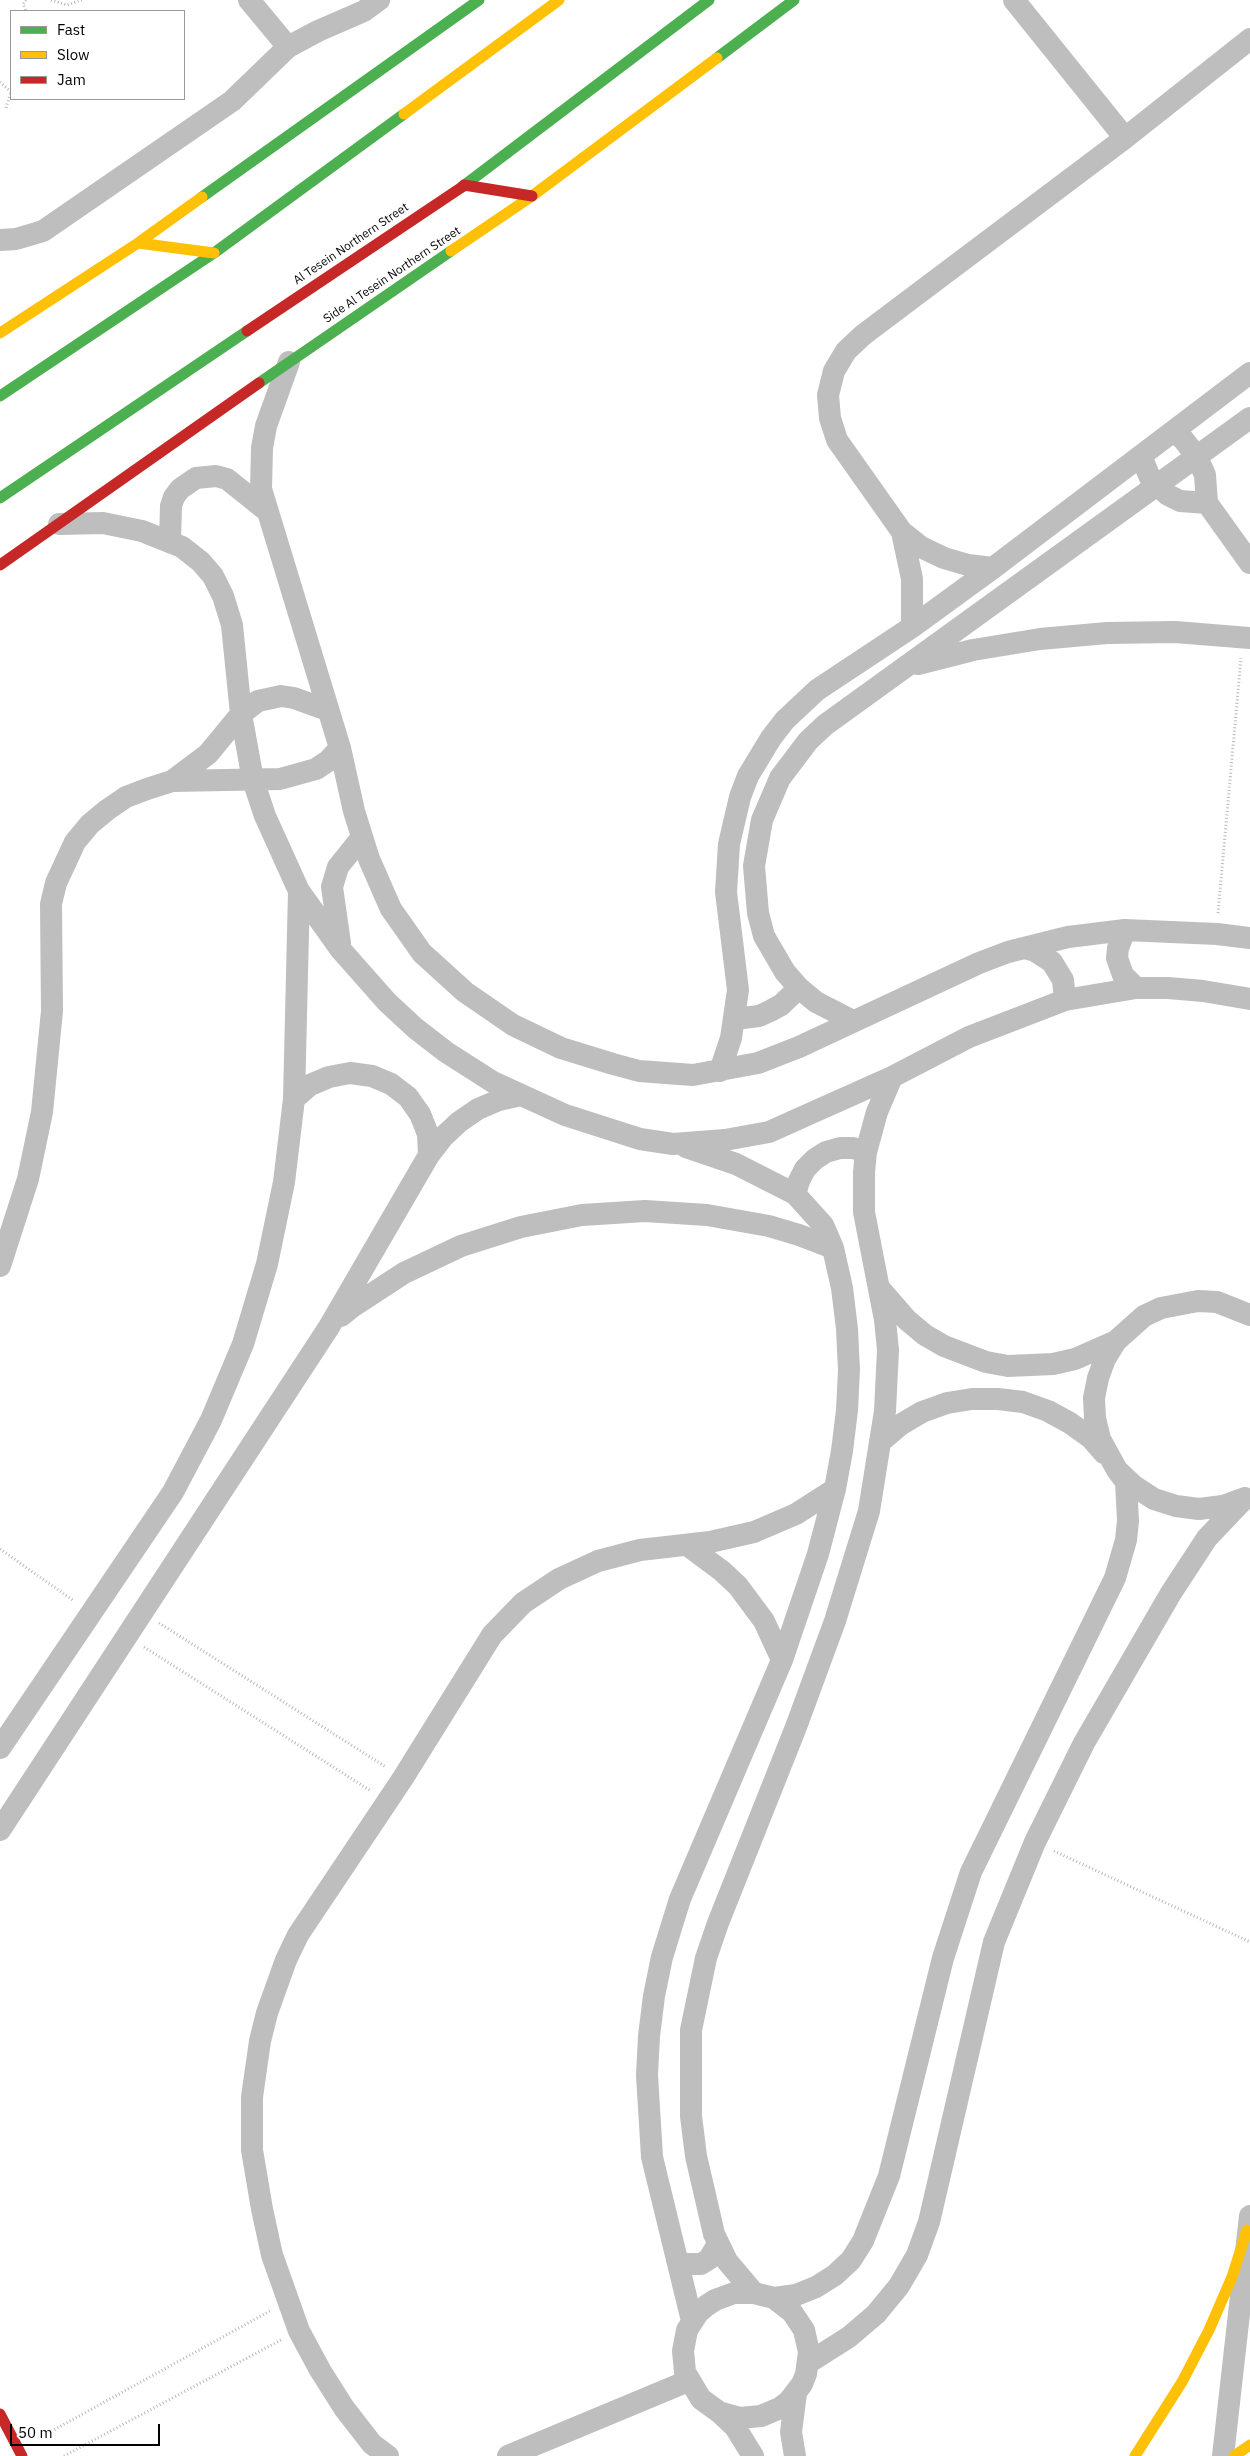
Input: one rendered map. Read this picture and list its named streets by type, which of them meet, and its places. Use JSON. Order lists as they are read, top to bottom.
{
  "streets": {
    "street": ["Al Tesein Northern Street", "Side Al Tesein Northern Street"]
  },
  "legend": ["Fast", "Slow", "Jam"],
  "scale_bar": "50 m"
}
